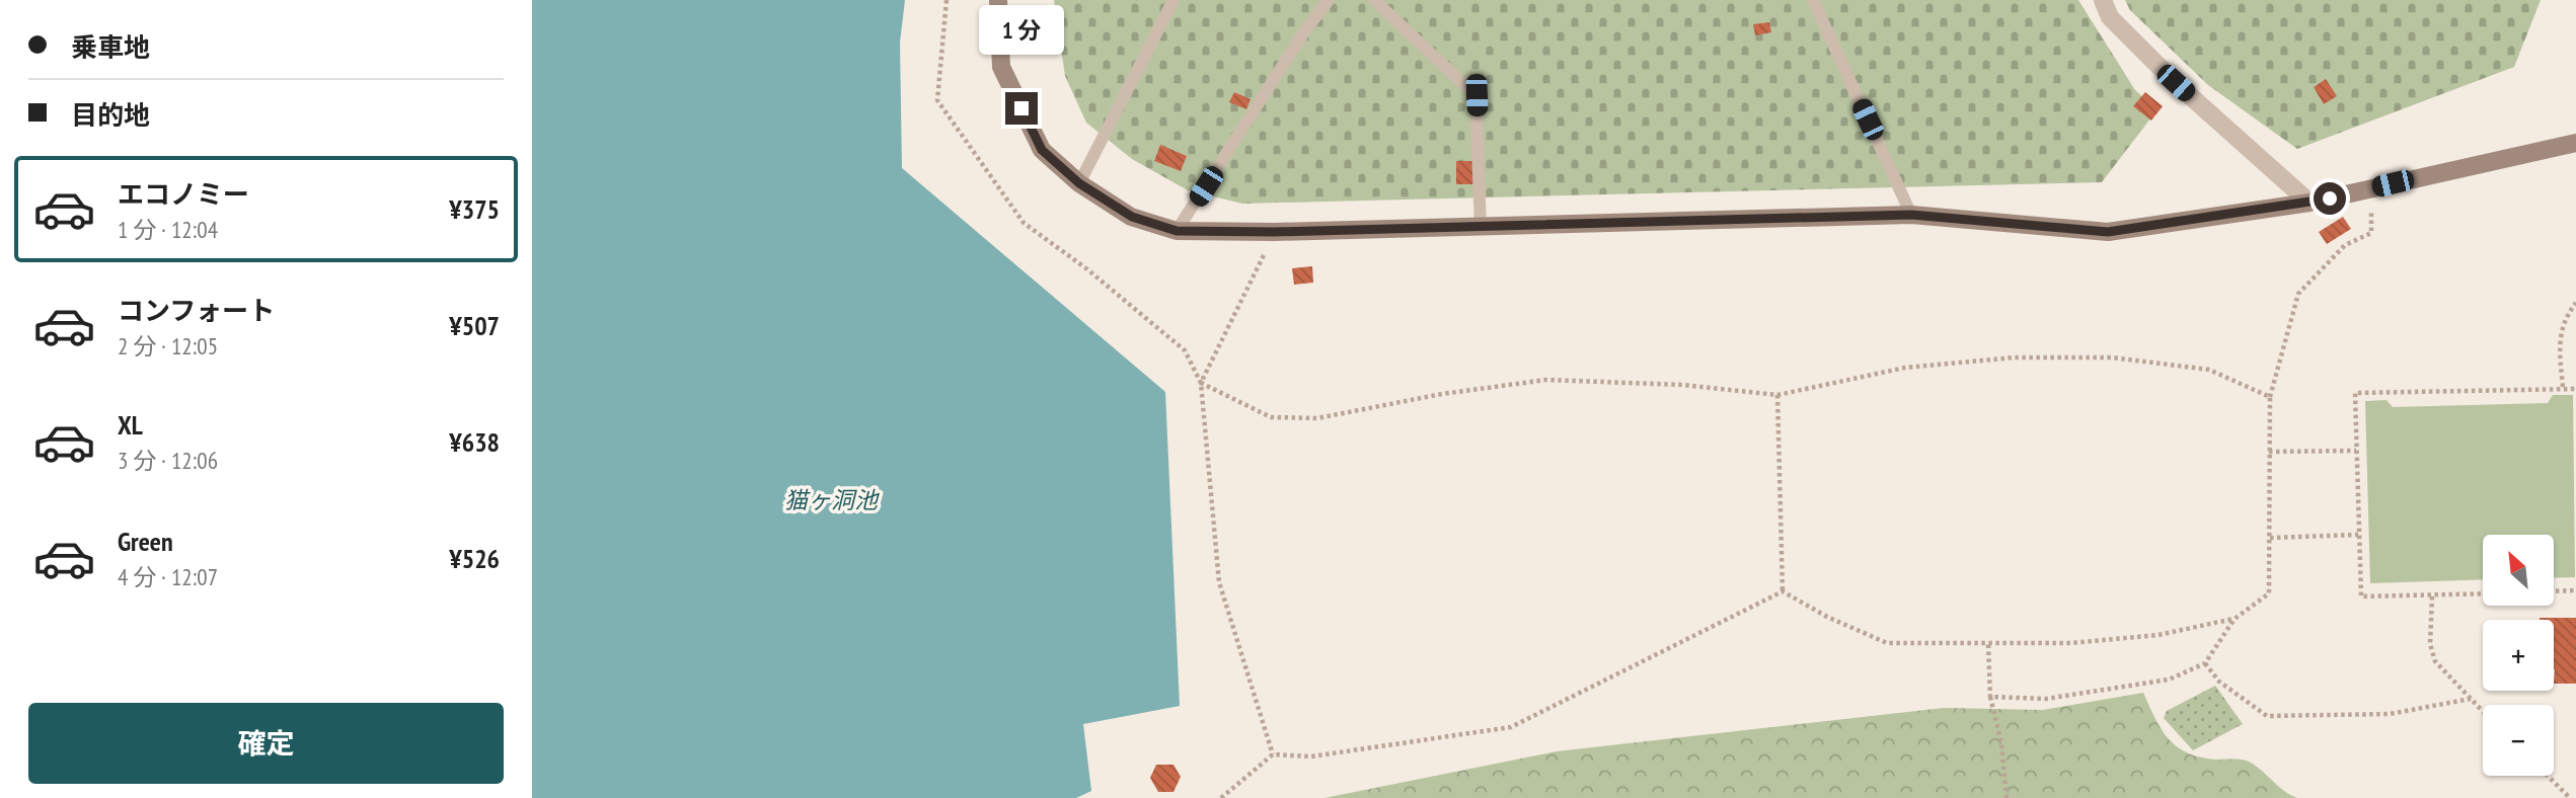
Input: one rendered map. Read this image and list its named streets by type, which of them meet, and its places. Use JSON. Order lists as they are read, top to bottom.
{
  "water": ["猫ヶ洞池"],
  "north": "top left",
  "page": {
    "banner": ["乗車地", "目的地"],
    "bubble": "1 分",
    "list": [
      {
        "name": "エコノミー",
        "note": "1 分 · 12:04",
        "value": "¥375"
      },
      {
        "name": "コンフォート",
        "note": "2 分 · 12:05",
        "value": "¥507"
      },
      {
        "name": "XL",
        "note": "3 分 · 12:06",
        "value": "¥638"
      },
      {
        "name": "Green",
        "note": "4 分 · 12:07",
        "value": "¥526"
      }
    ],
    "map_buttons": ["+", "−"],
    "buttons": "確定"
  }
}
